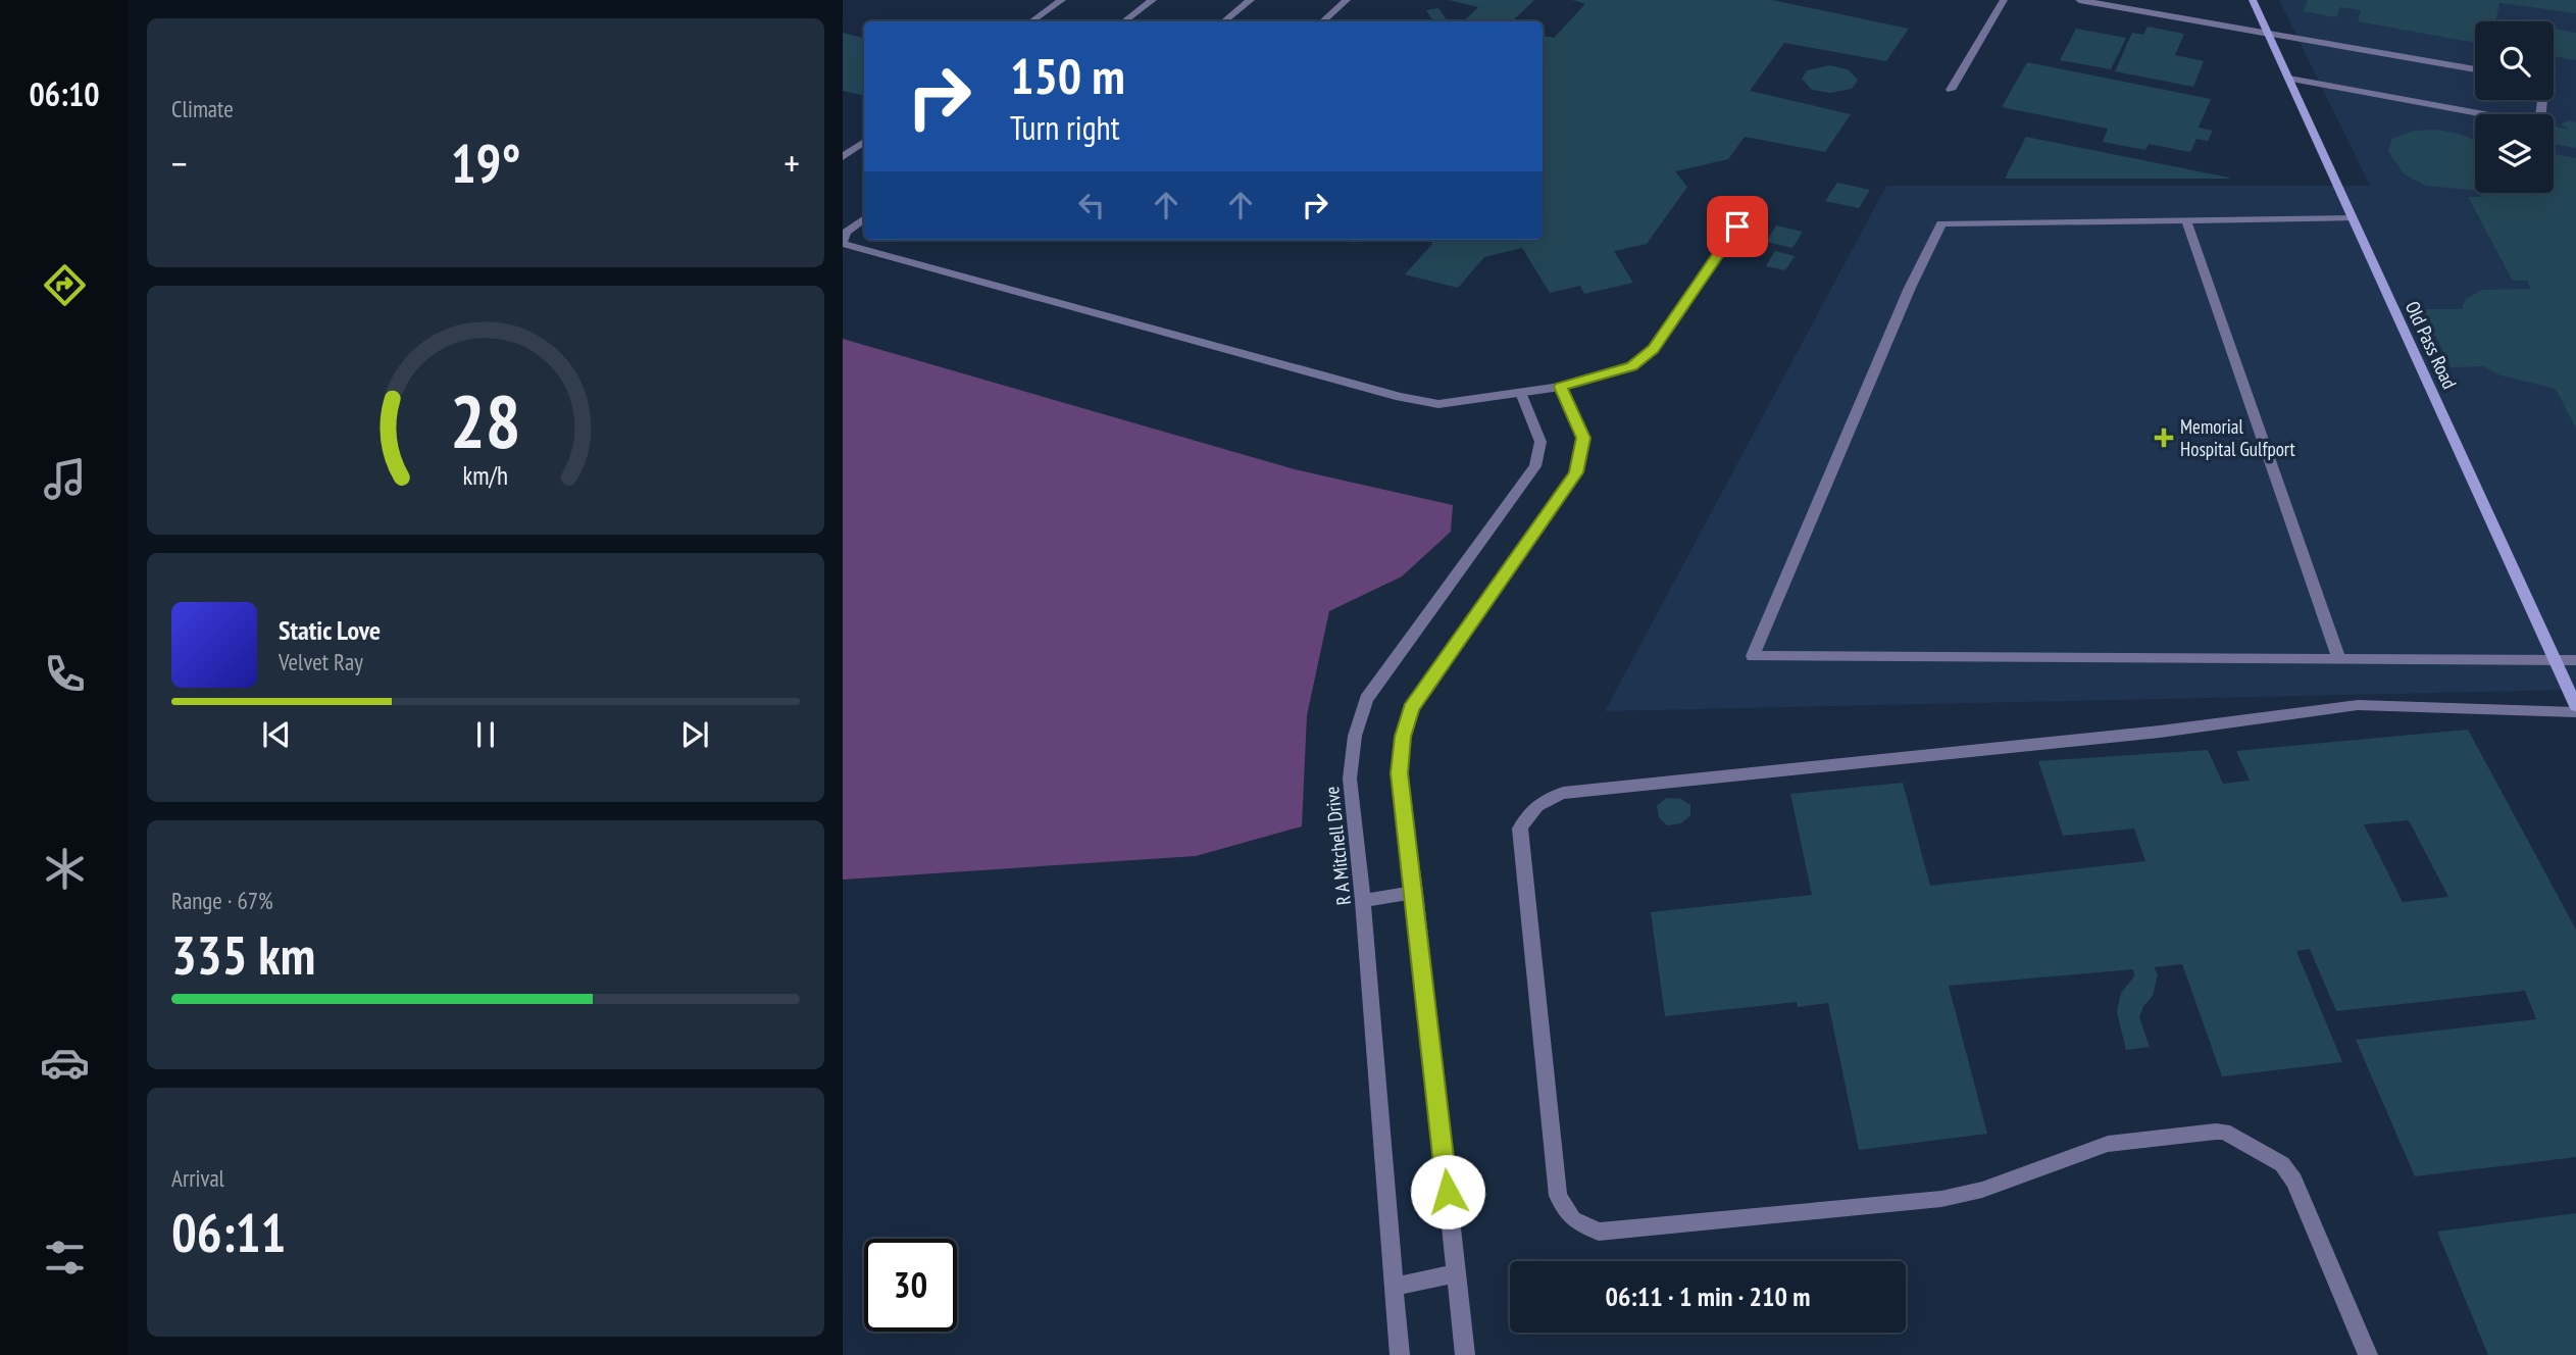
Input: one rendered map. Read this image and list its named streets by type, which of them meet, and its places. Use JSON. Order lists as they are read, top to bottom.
{
  "streets": {
    "main road": ["Old Pass Road"],
    "street": ["R A Mitchell Drive"]
  },
  "places": {
    "health": ["Memorial Hospital Gulfport"]
  },
  "page": {
    "tabs": "06:10",
    "tile": [
      "Climate",
      ["Range · 67%", "335 km"],
      ["Arrival", "06:11"]
    ],
    "turn": ["150 m", "Turn right"],
    "heat": ["−", "19°", "+"],
    "song": ["Static Love", "Velvet Ray"],
    "limit": "30",
    "trip": "06:11 · 1 min · 210 m",
    "gauge": ["28", "km/h"]
  }
}
